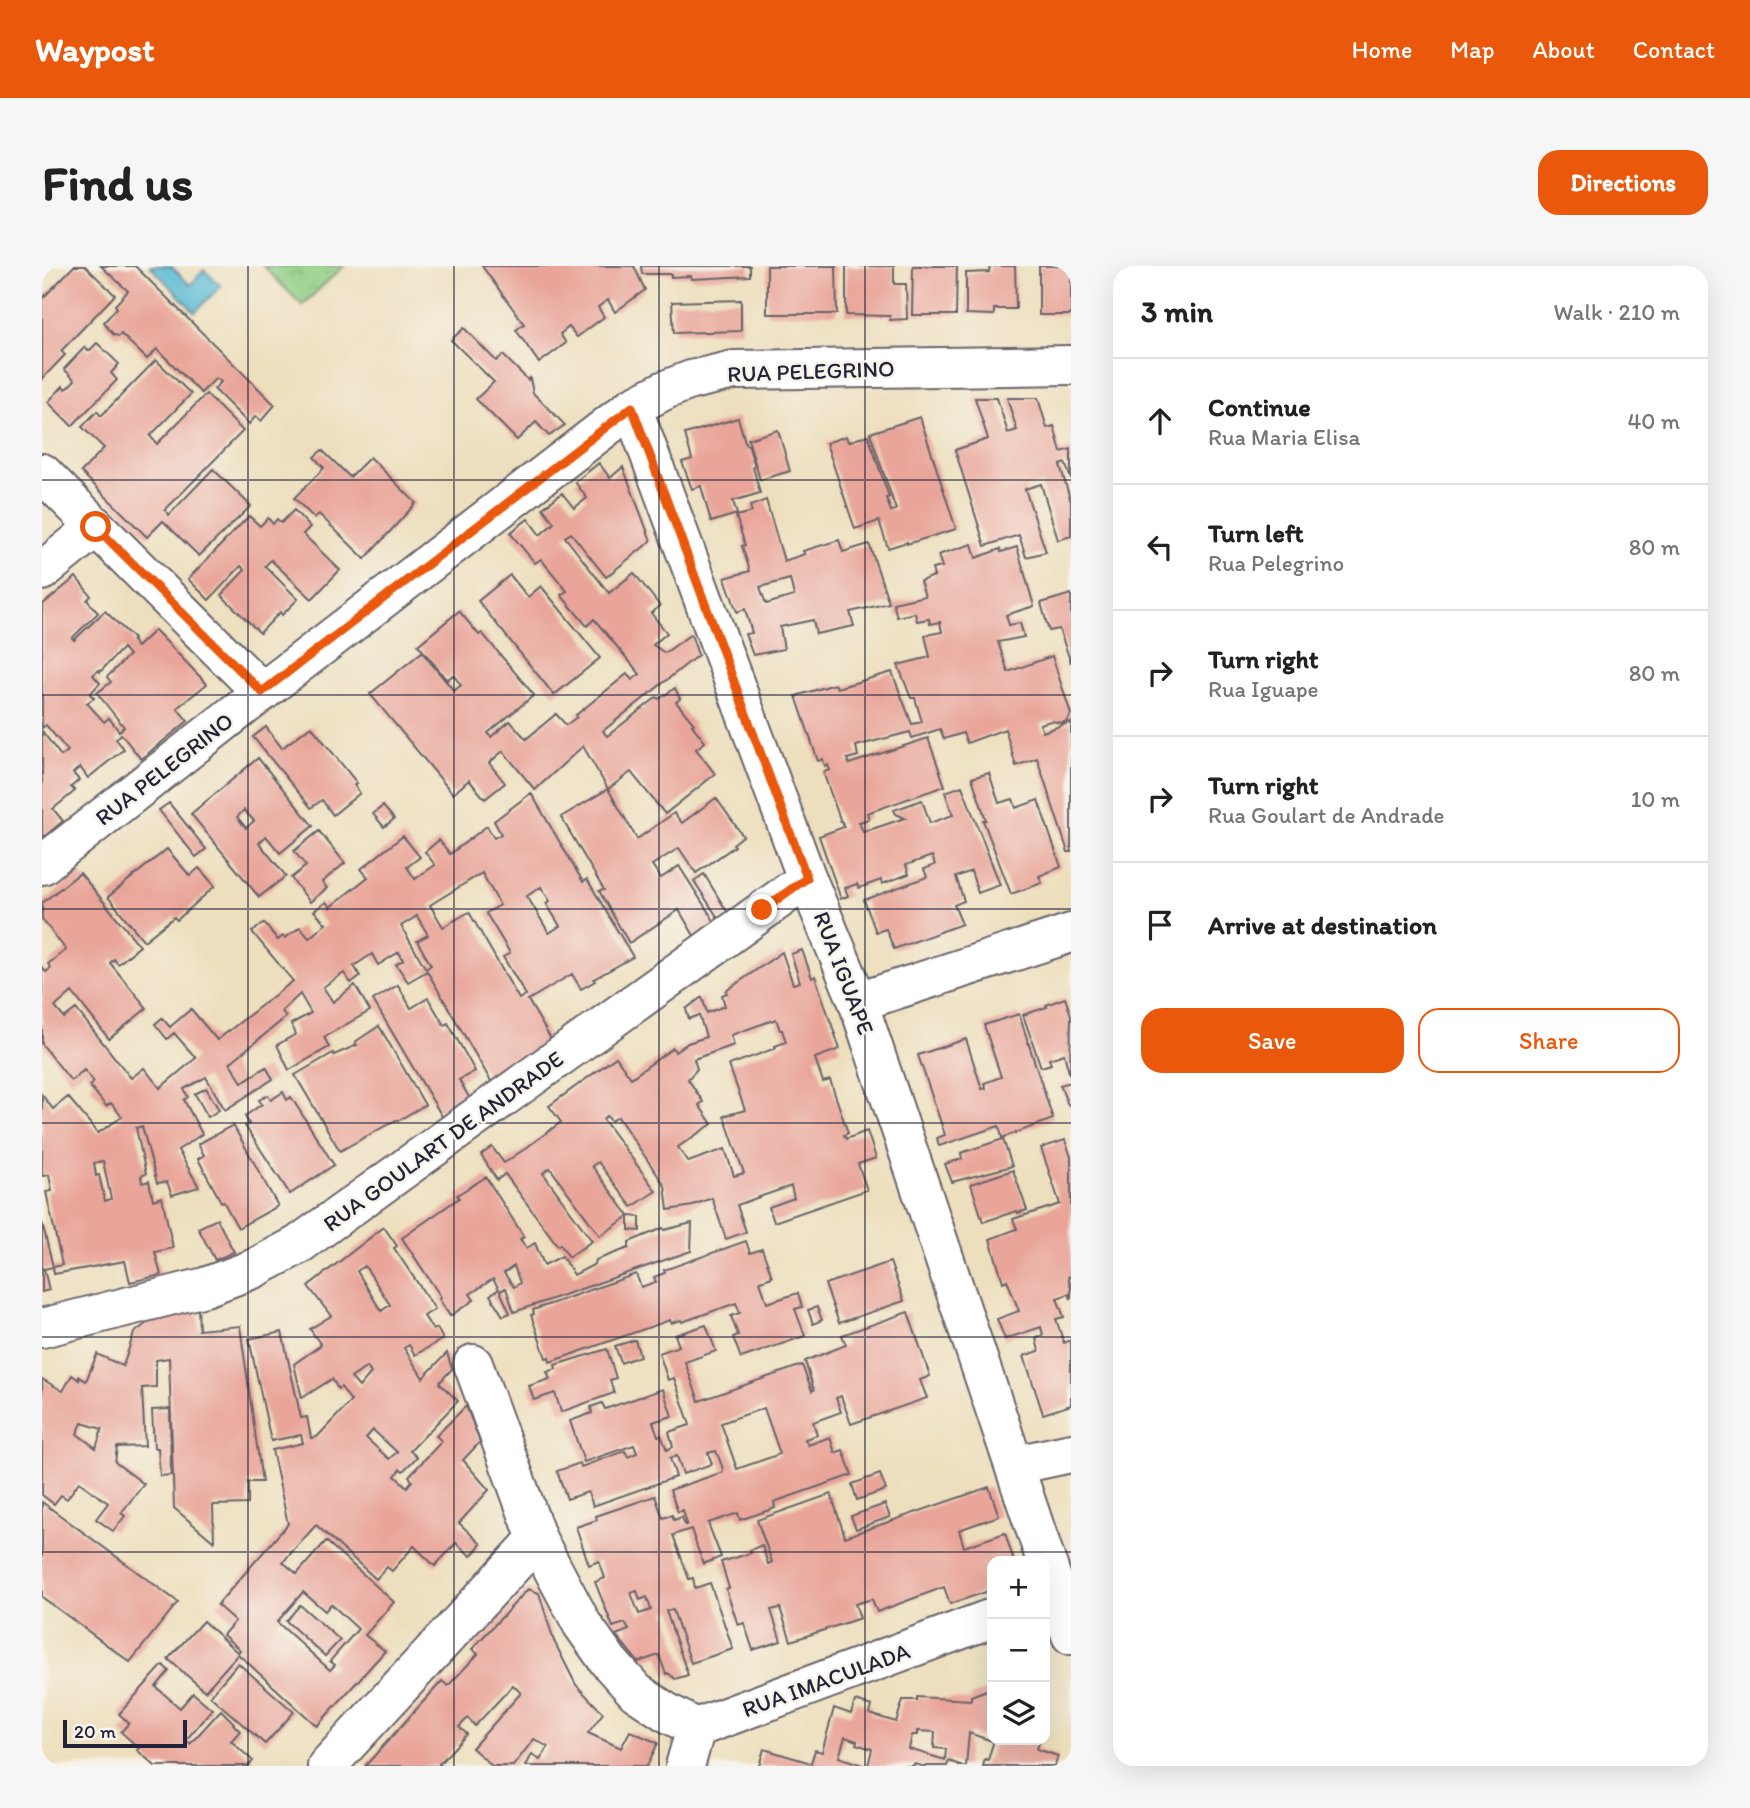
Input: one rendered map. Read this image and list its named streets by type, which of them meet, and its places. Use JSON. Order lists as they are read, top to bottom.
{
  "streets": {
    "street": [
      "RUA PELEGRINO",
      "RUA IGUAPE",
      "RUA GOULART DE ANDRADE",
      "RUA IMACULADA"
    ]
  },
  "crossings": [
    ["RUA PELEGRINO", "RUA IGUAPE"],
    ["RUA IGUAPE", "RUA GOULART DE ANDRADE"]
  ],
  "scale_bar": "20 m",
  "page": {
    "header": "Waypost",
    "nav": [
      "Home",
      "Map",
      "About",
      "Contact"
    ],
    "buttons": [
      "Directions",
      ["Save", "Share"]
    ],
    "title": "Find us",
    "heading": ["3 min", "Walk · 210 m"],
    "list": [
      ["Continue", "Rua Maria Elisa", "40 m"],
      ["Turn left", "Rua Pelegrino", "80 m"],
      ["Turn right", "Rua Iguape", "80 m"],
      ["Turn right", "Rua Goulart de Andrade", "10 m"],
      "Arrive at destination"
    ],
    "map_buttons": ["+", "−"],
    "scale": "20 m"
  }
}
